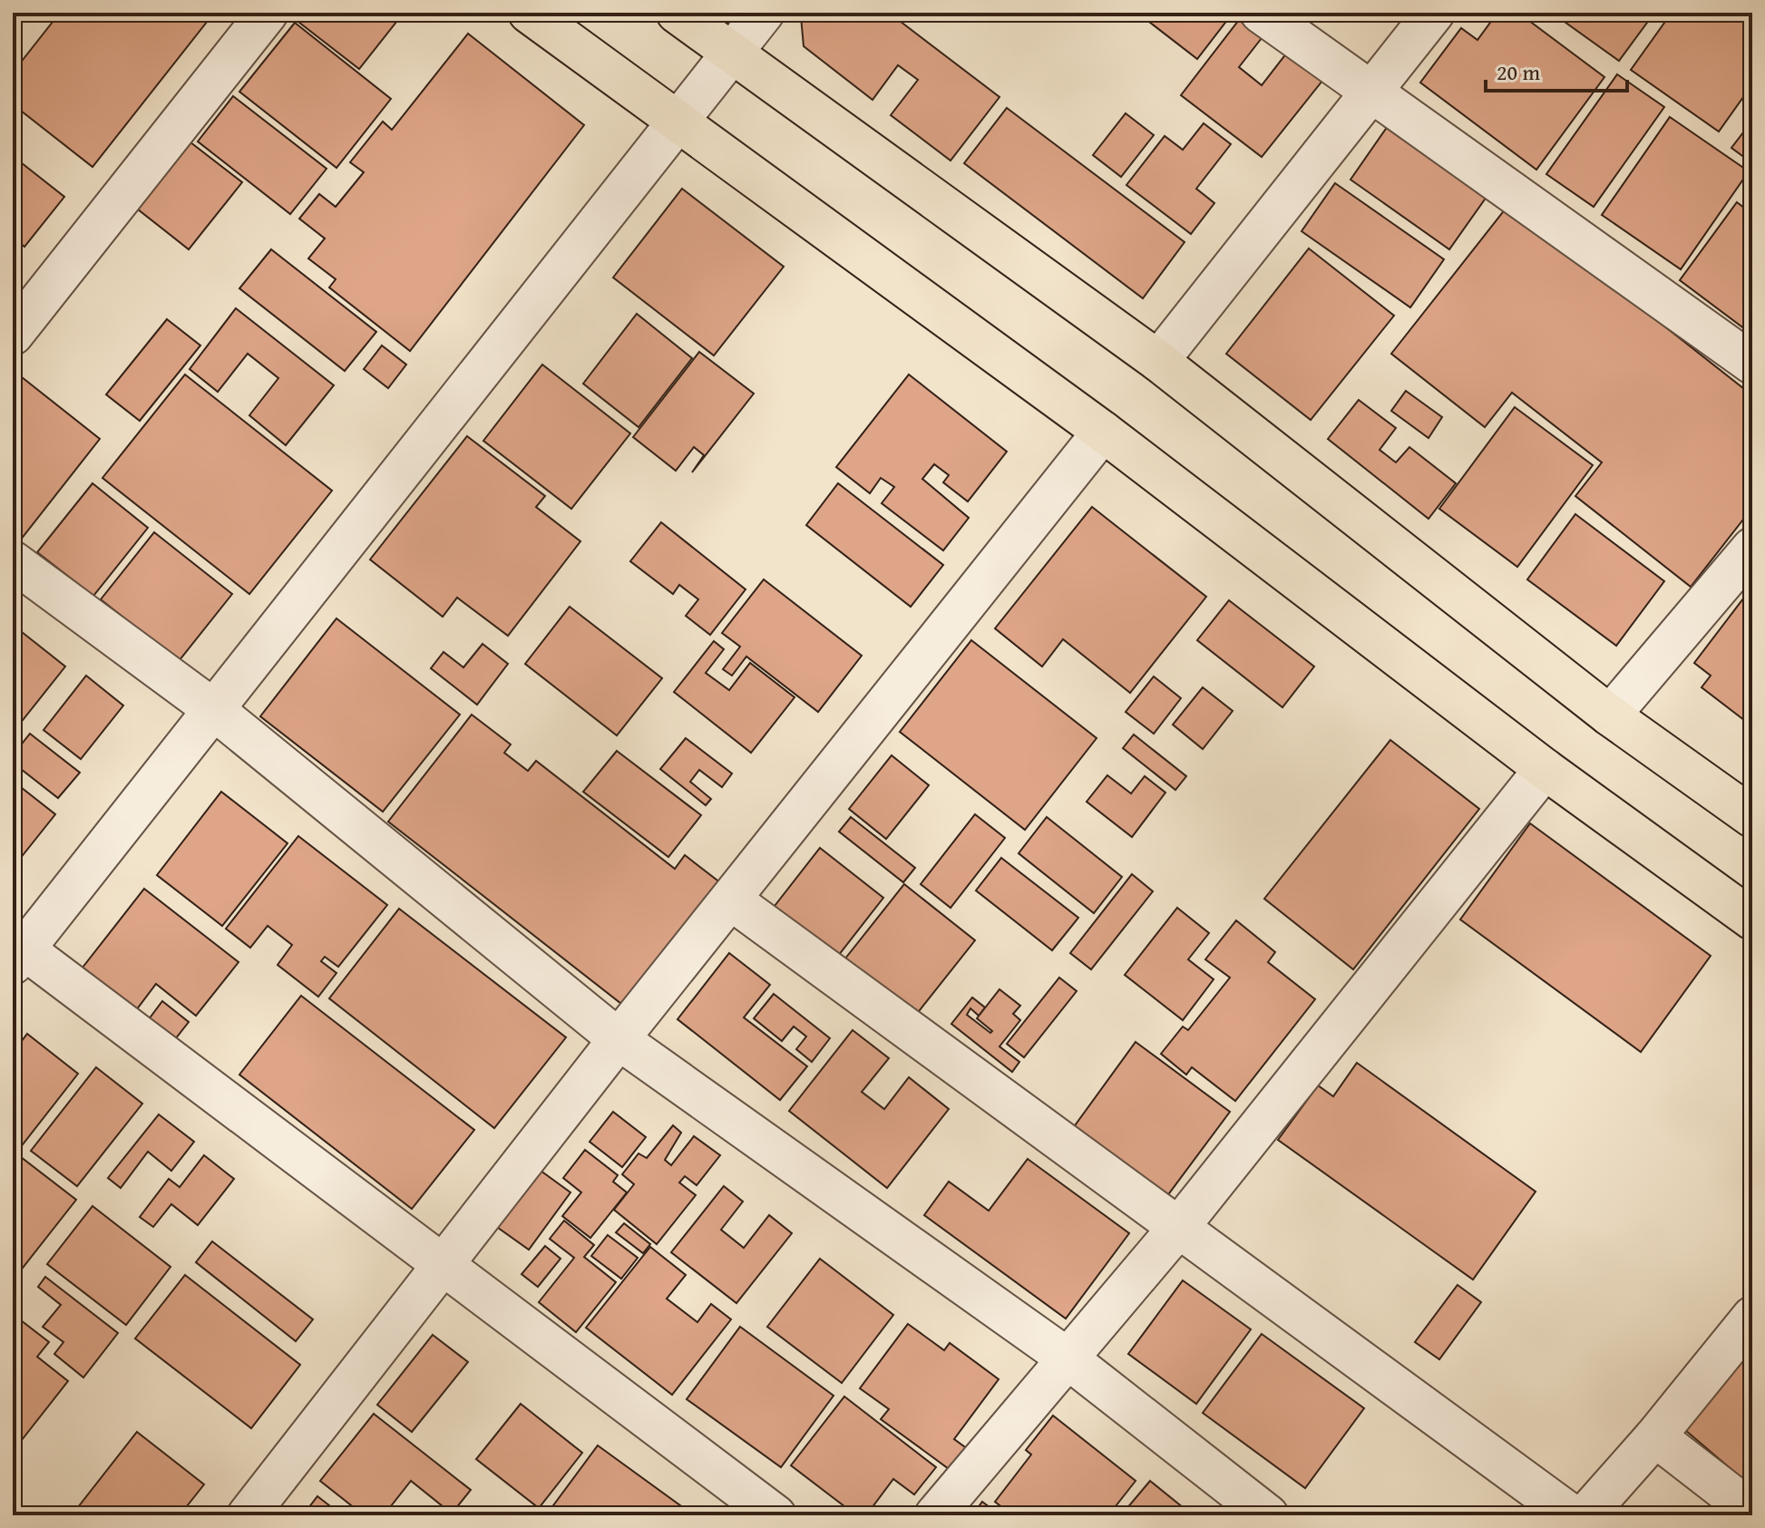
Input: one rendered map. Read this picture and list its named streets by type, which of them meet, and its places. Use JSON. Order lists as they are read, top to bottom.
{
  "scale_bar": "20 m"
}
